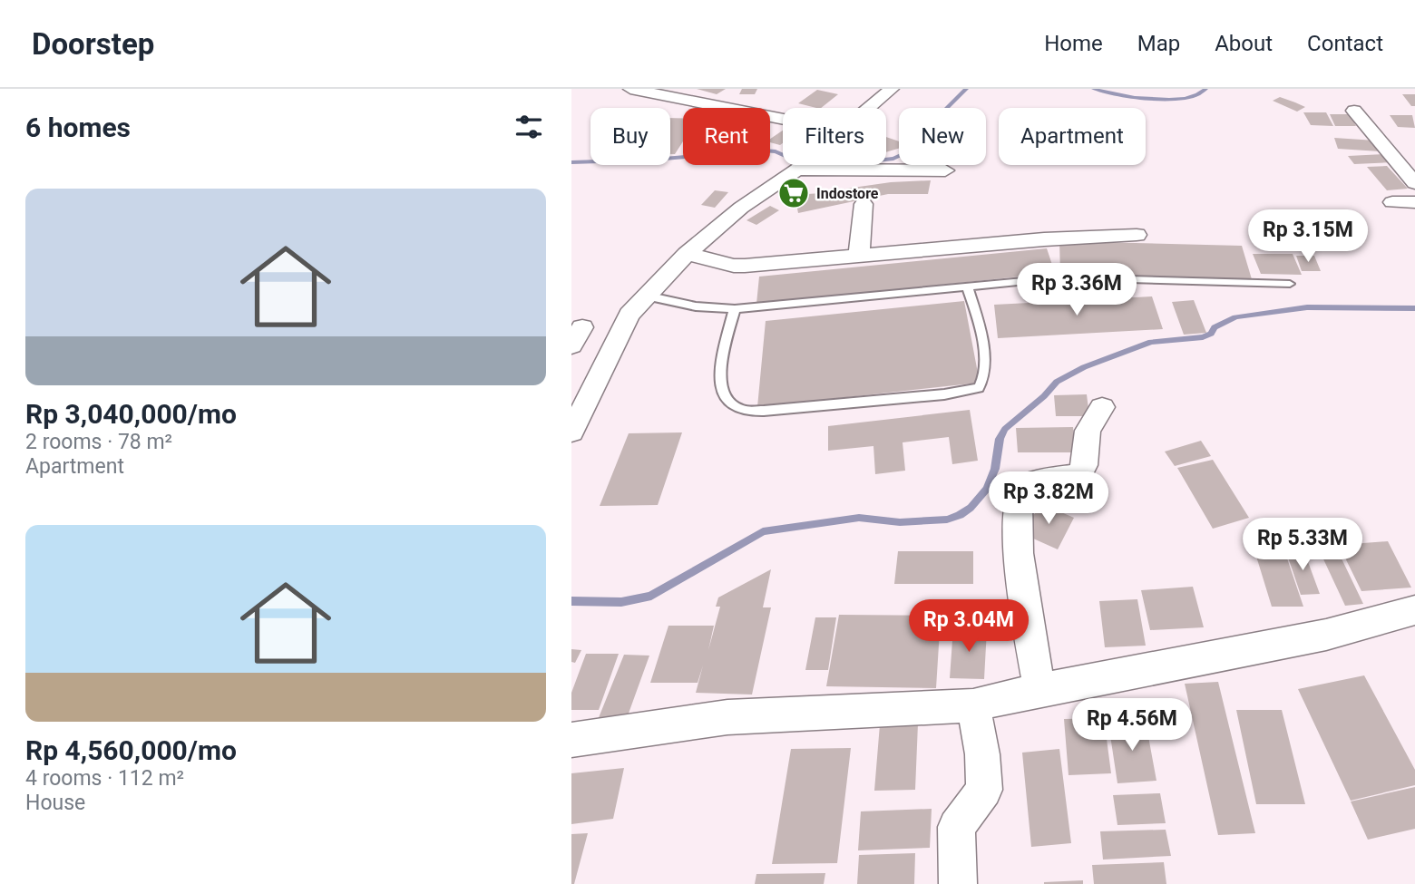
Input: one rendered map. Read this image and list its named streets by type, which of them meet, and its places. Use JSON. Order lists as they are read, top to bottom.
{
  "places": {
    "supermarket": ["Indostore"]
  },
  "page": {
    "header": "Doorstep",
    "nav": [
      "Home",
      "Map",
      "About",
      "Contact"
    ],
    "heading": "6 homes",
    "chip": [
      "Buy",
      "Rent",
      "Filters",
      "New",
      "Apartment"
    ],
    "list": [
      {
        "name": "Rp 3,040,000/mo",
        "note": "2 rooms · 78 m² · Apartment"
      },
      {
        "name": "Rp 4,560,000/mo",
        "note": "4 rooms · 112 m² · House"
      }
    ],
    "price": [
      "Rp 3.15M",
      "Rp 3.36M",
      "Rp 3.82M",
      "Rp 5.33M",
      "Rp 3.04M",
      "Rp 4.56M"
    ]
  }
}
